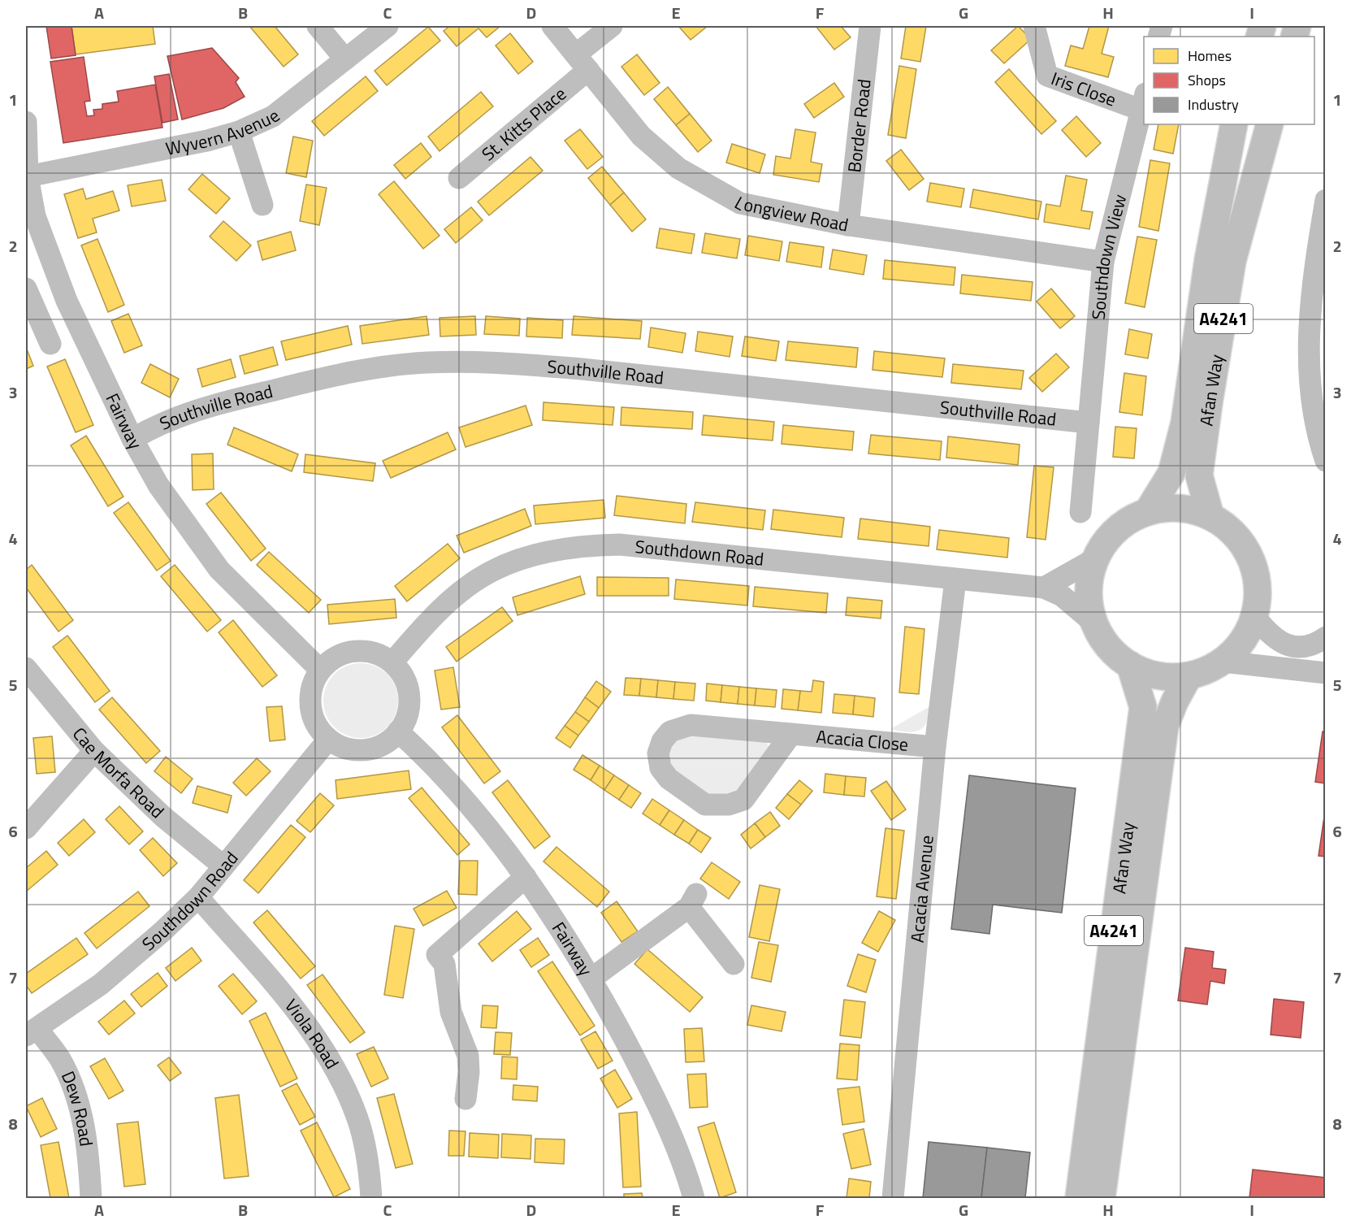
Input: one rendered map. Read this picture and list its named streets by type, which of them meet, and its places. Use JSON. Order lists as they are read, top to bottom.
{
  "streets": {
    "main road": ["A4241", "Afan Way"],
    "street": [
      "Iris Close",
      "St. Kitts Place",
      "Border Road",
      "Wyvern Avenue",
      "Longview Road",
      "Southdown View",
      "Southville Road",
      "Fairway",
      "Southdown Road",
      "Acacia Close",
      "Cae Morfa Road",
      "Acacia Avenue",
      "Viola Road",
      "Dew Road"
    ]
  },
  "crossings": [
    ["Iris Close", "Southdown View"],
    ["St. Kitts Place", "Longview Road"],
    ["Border Road", "Longview Road"],
    ["Wyvern Avenue", "Fairway"],
    ["Longview Road", "Southdown View"],
    ["Southdown View", "Southville Road"],
    ["Southville Road", "Fairway"],
    ["Afan Way", "Southdown Road"],
    ["Fairway", "Southdown Road"],
    ["Southdown Road", "Cae Morfa Road"],
    ["Southdown Road", "Acacia Avenue"],
    ["Southdown Road", "Viola Road"],
    ["Southdown Road", "Dew Road"],
    ["Acacia Close", "Acacia Avenue"]
  ],
  "legend": ["Homes", "Shops", "Industry"],
  "grid": {
    "columns": [
      "A",
      "B",
      "C",
      "D",
      "E",
      "F",
      "G",
      "H",
      "I"
    ],
    "rows": [
      "1",
      "2",
      "3",
      "4",
      "5",
      "6",
      "7",
      "8"
    ]
  }
}
